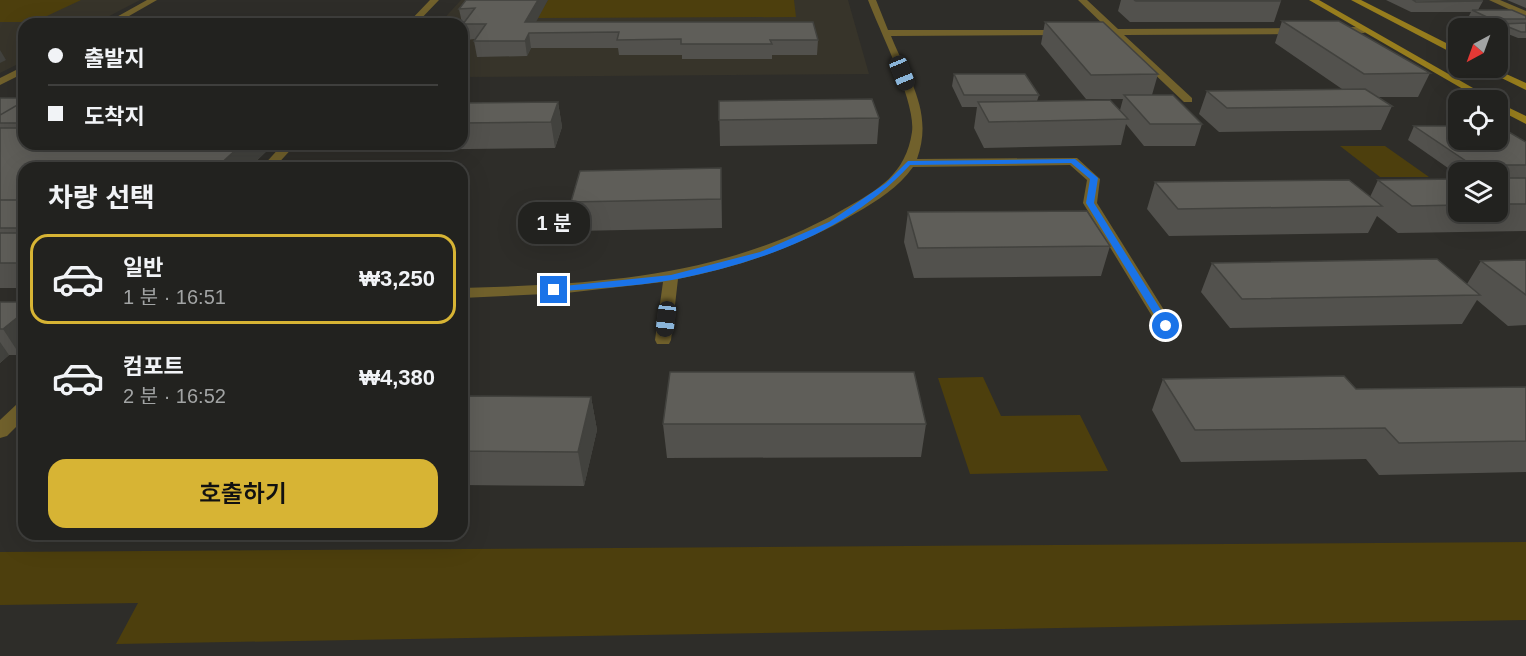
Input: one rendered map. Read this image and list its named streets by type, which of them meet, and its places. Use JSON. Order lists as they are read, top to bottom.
{
  "north": "bottom left",
  "page": {
    "banner": ["출발지", "도착지"],
    "heading": "차량 선택",
    "bubble": "1 분",
    "list": [
      {
        "name": "일반",
        "note": "1 분 · 16:51",
        "value": "₩3,250"
      },
      {
        "name": "컴포트",
        "note": "2 분 · 16:52",
        "value": "₩4,380"
      }
    ],
    "buttons": "호출하기"
  }
}
